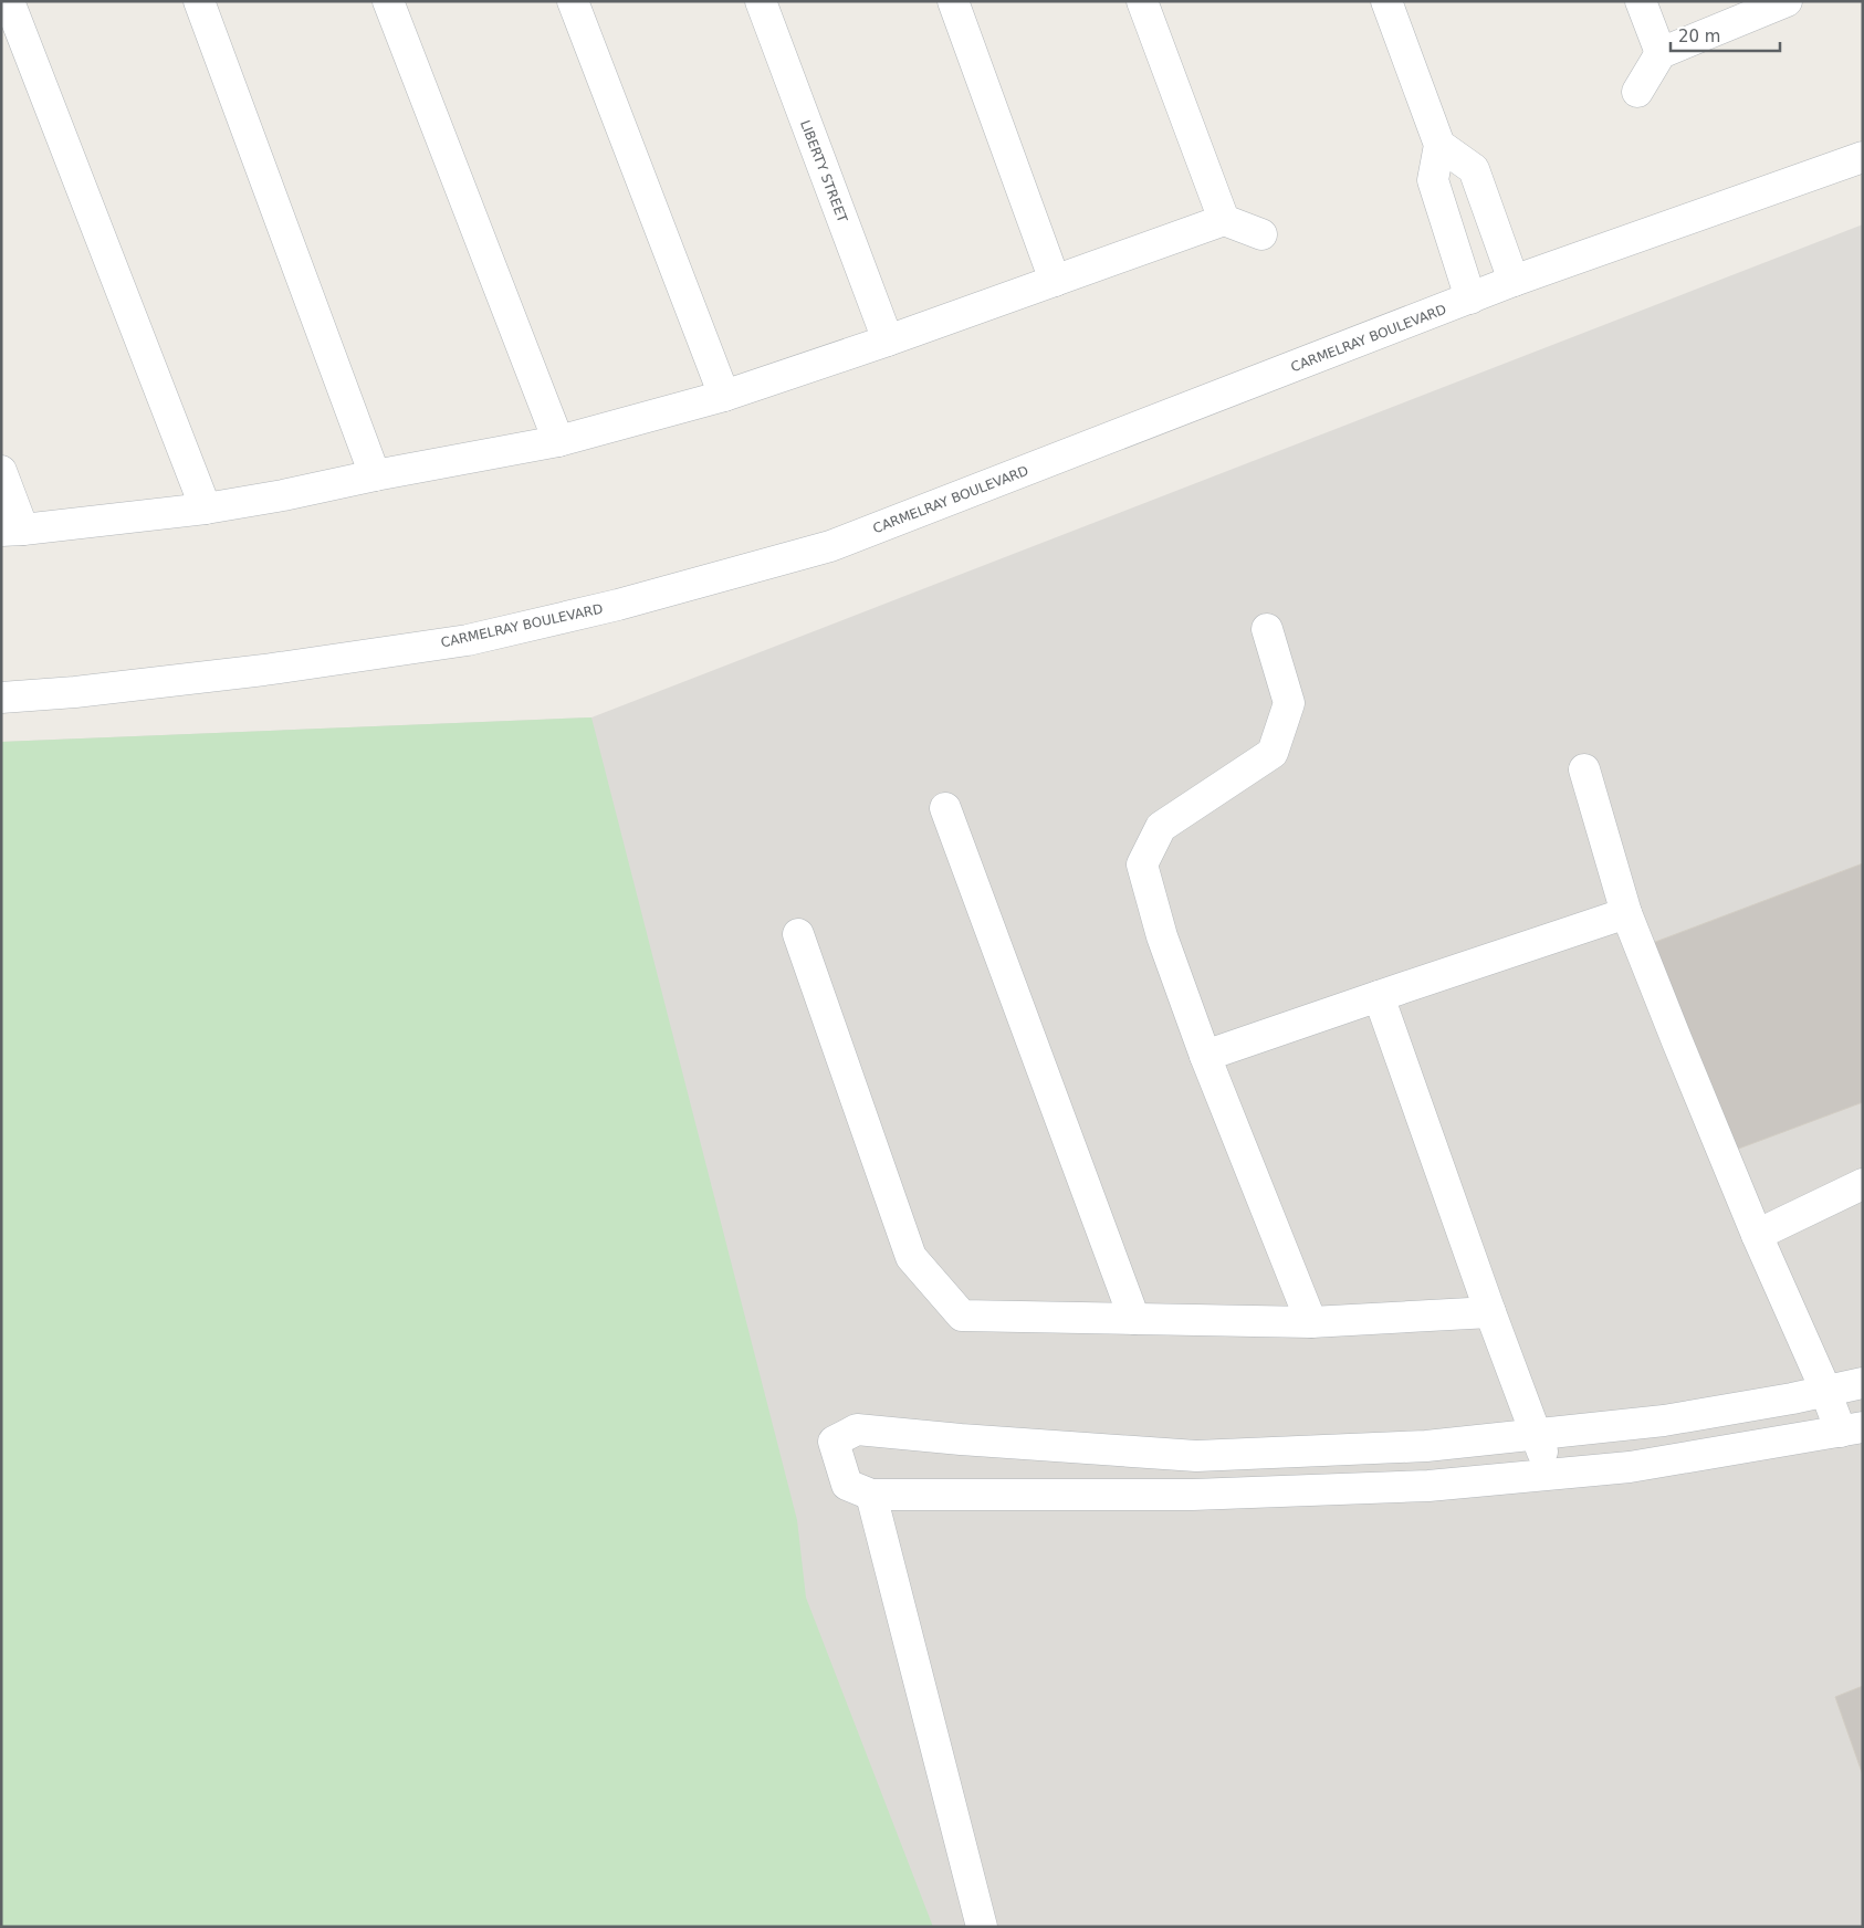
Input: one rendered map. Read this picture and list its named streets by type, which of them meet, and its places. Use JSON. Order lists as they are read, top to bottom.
{
  "streets": {
    "street": ["LIBERTY STREET", "CARMELRAY BOULEVARD"]
  },
  "scale_bar": "20 m"
}
